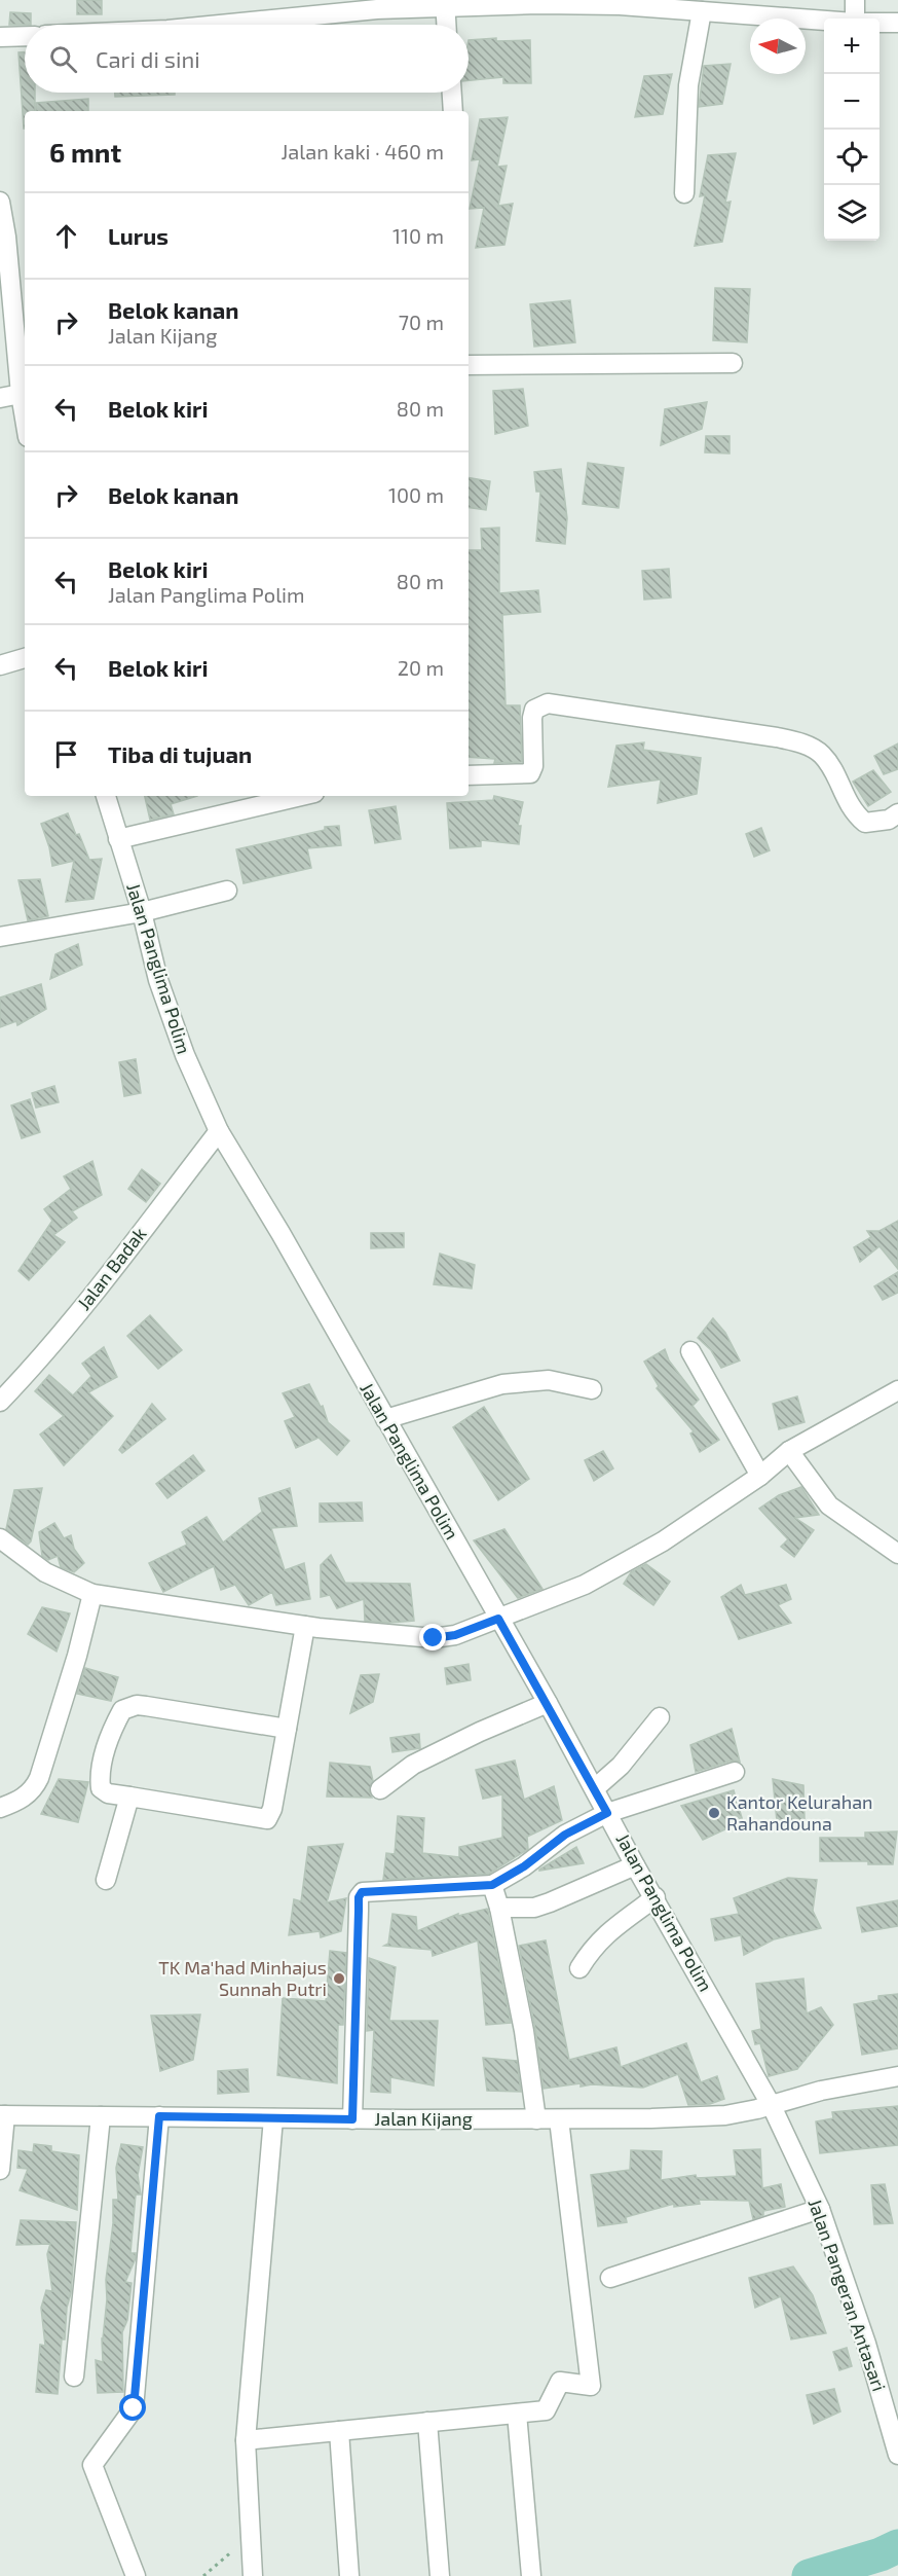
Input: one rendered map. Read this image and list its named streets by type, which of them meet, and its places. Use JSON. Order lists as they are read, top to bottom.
{
  "streets": {
    "street": [
      "Jalan Panglima Polim",
      "Jalan Badak",
      "Jalan Kijang",
      "Jalan Pangeran Antasari"
    ]
  },
  "crossings": [
    ["Jalan Panglima Polim", "Jalan Badak"],
    ["Jalan Panglima Polim", "Jalan Kijang"],
    ["Jalan Panglima Polim", "Jalan Pangeran Antasari"],
    ["Jalan Kijang", "Jalan Pangeran Antasari"]
  ],
  "places": ["Kantor Kelurahan Rahandouna", "TK Ma'had Minhajus Sunnah Putri"],
  "north": "left",
  "page": {
    "map_buttons": ["+", "−"],
    "search": "Cari di sini",
    "heading": ["6 mnt", "Jalan kaki · 460 m"],
    "list": [
      ["Lurus", "110 m"],
      ["Belok kanan", "Jalan Kijang", "70 m"],
      ["Belok kiri", "80 m"],
      ["Belok kanan", "100 m"],
      ["Belok kiri", "Jalan Panglima Polim", "80 m"],
      ["Belok kiri", "20 m"],
      "Tiba di tujuan"
    ]
  }
}
